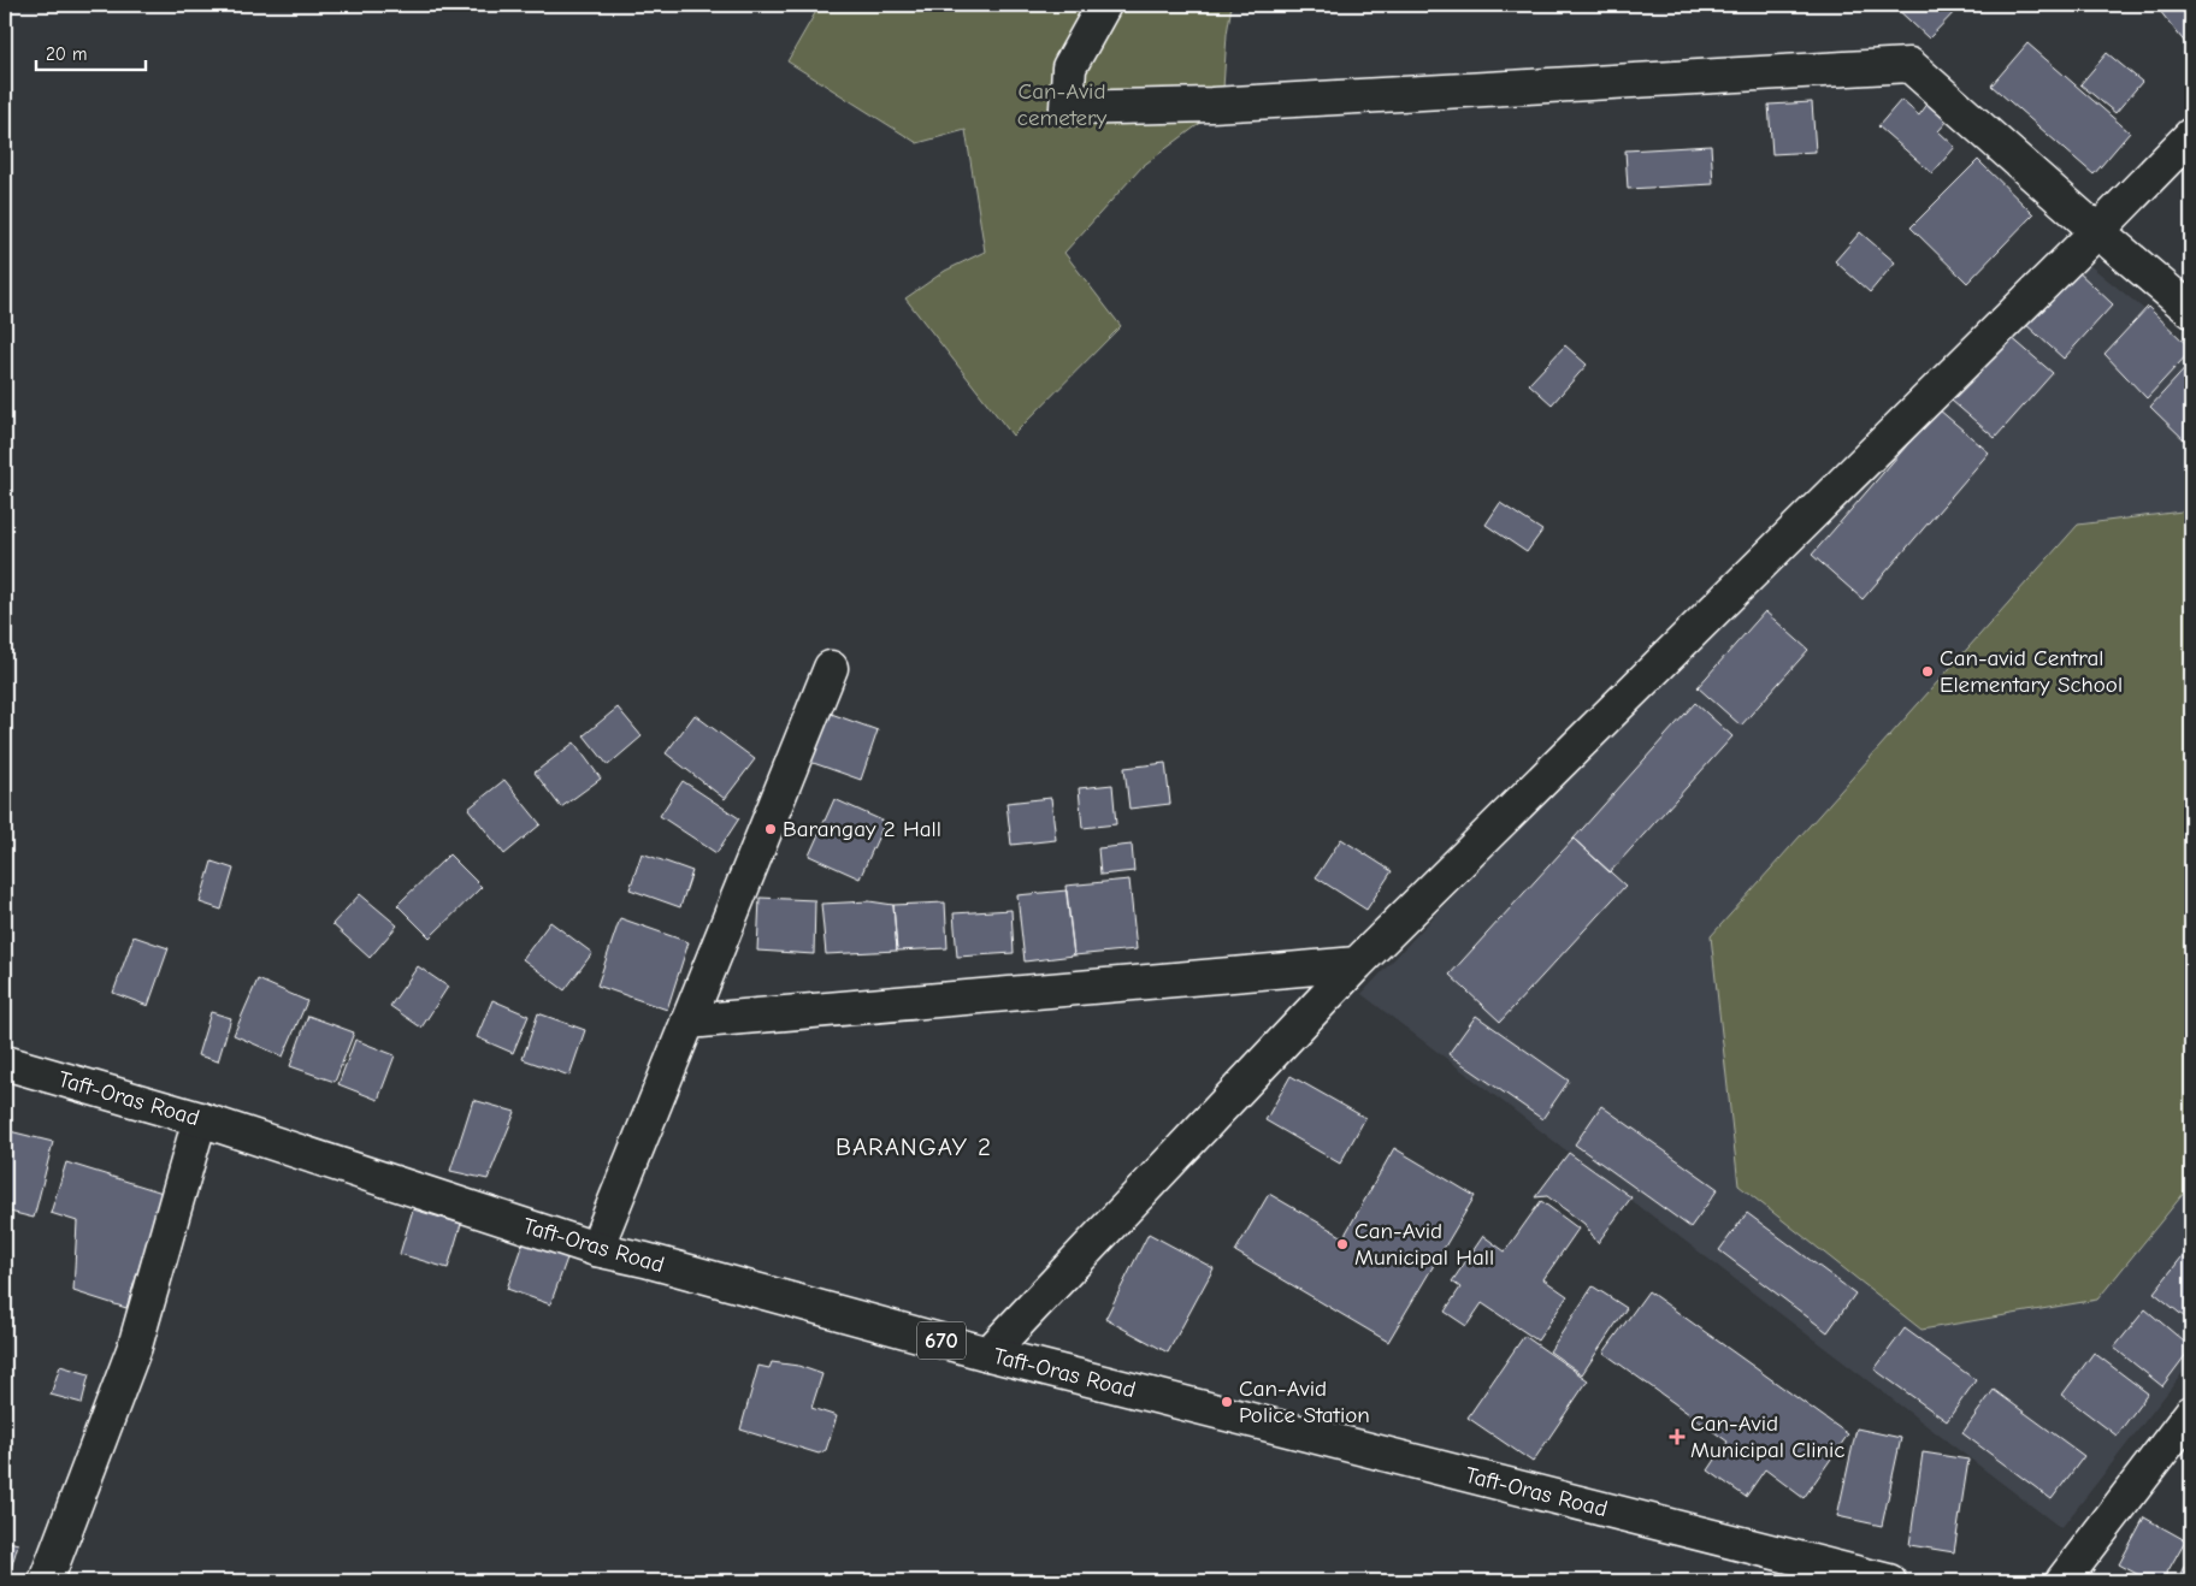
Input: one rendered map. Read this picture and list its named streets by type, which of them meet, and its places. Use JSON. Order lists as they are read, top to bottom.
{
  "streets": {
    "street": ["Taft-Oras Road", "670"]
  },
  "districts": ["BARANGAY 2"],
  "parks": ["Can-Avid cemetery"],
  "places": {
    "other": [
      "Can-avid Central Elementary School",
      "Barangay 2 Hall",
      "Can-Avid Municipal Hall",
      "Can-Avid Police Station"
    ],
    "health": ["Can-Avid Municipal Clinic"]
  },
  "scale_bar": "20 m"
}
